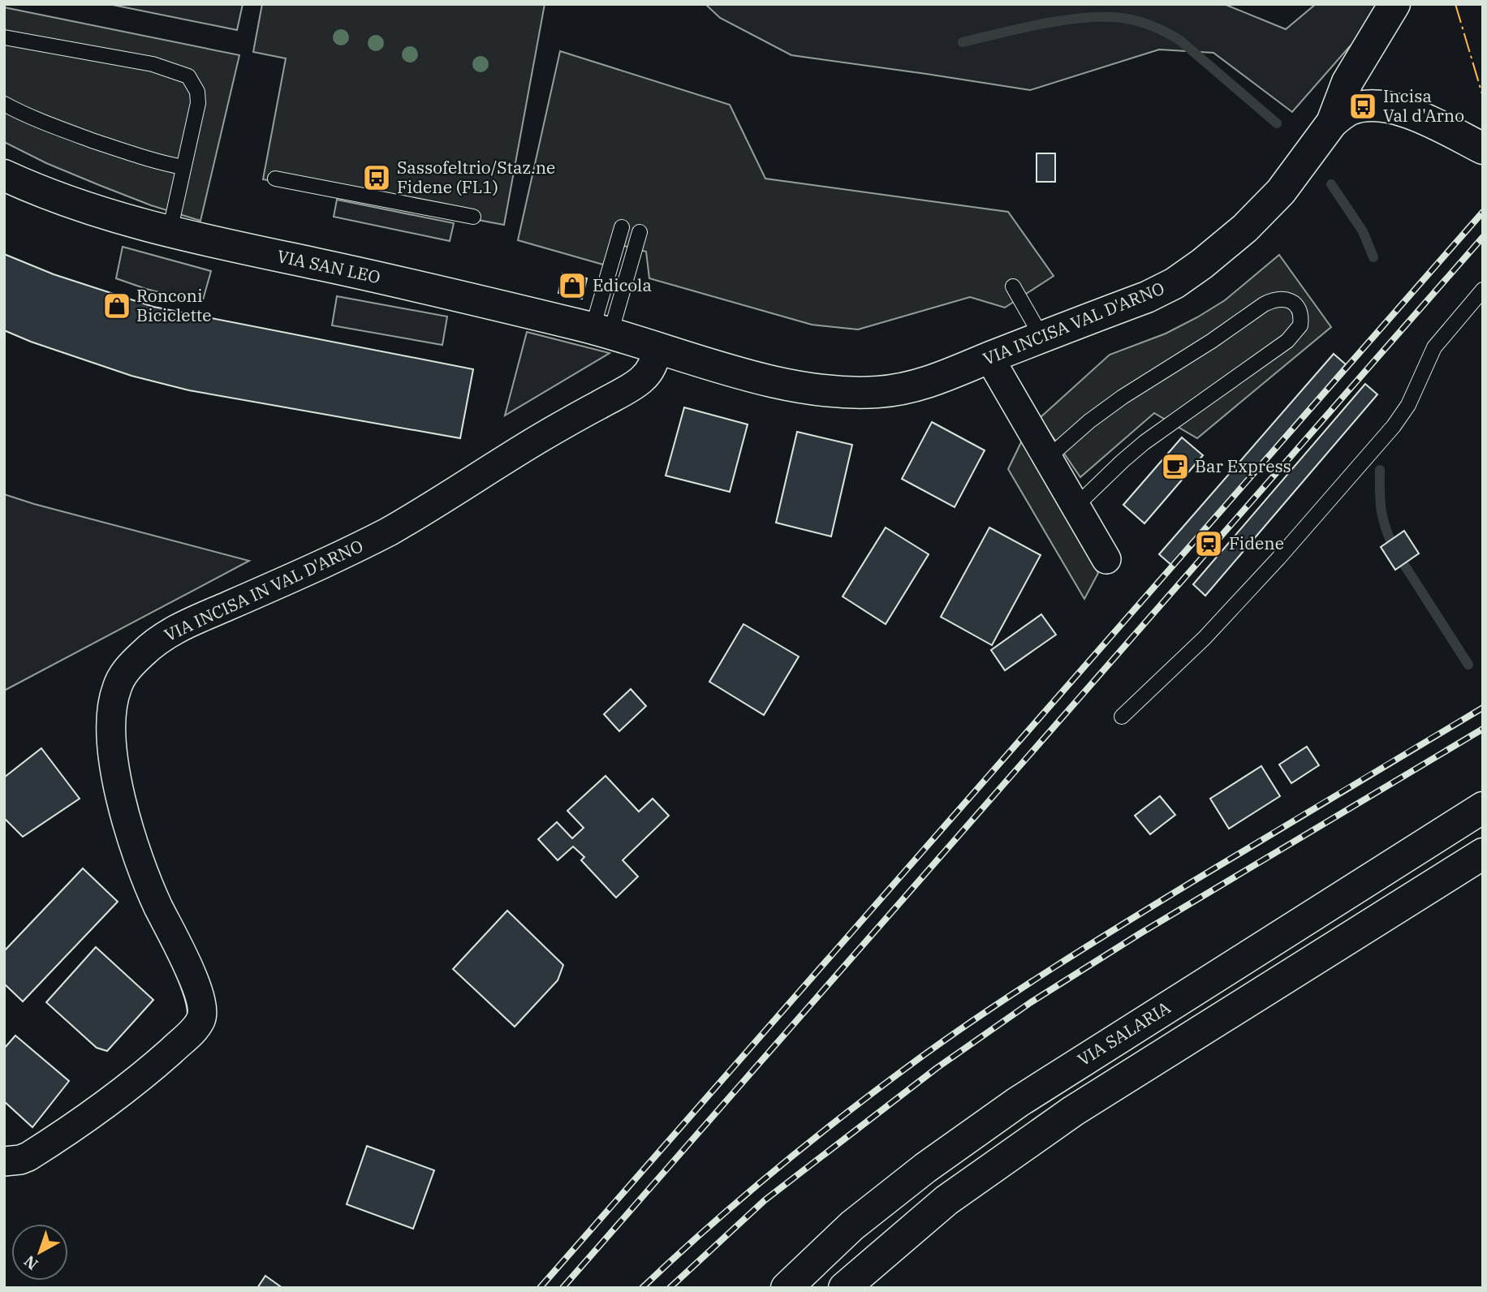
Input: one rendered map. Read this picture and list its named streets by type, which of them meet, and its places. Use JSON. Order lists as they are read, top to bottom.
{
  "streets": {
    "street": [
      "VIA SAN LEO",
      "VIA INCISA VAL D'ARNO",
      "VIA INCISA IN VAL D'ARNO",
      "VIA SALARIA"
    ]
  },
  "crossings": [
    ["VIA SAN LEO", "VIA INCISA VAL D'ARNO"],
    ["VIA SAN LEO", "VIA INCISA IN VAL D'ARNO"],
    ["VIA INCISA VAL D'ARNO", "VIA INCISA IN VAL D'ARNO"]
  ],
  "places": {
    "bus stop": ["Incisa Val d'Arno", "Sassofeltrio/Staz.ne Fidene (FL1)"],
    "shop": ["Edicola", "Ronconi Biciclette"],
    "cafe": ["Bar Express"],
    "station": ["Fidene"]
  },
  "north": "bottom left"
}
